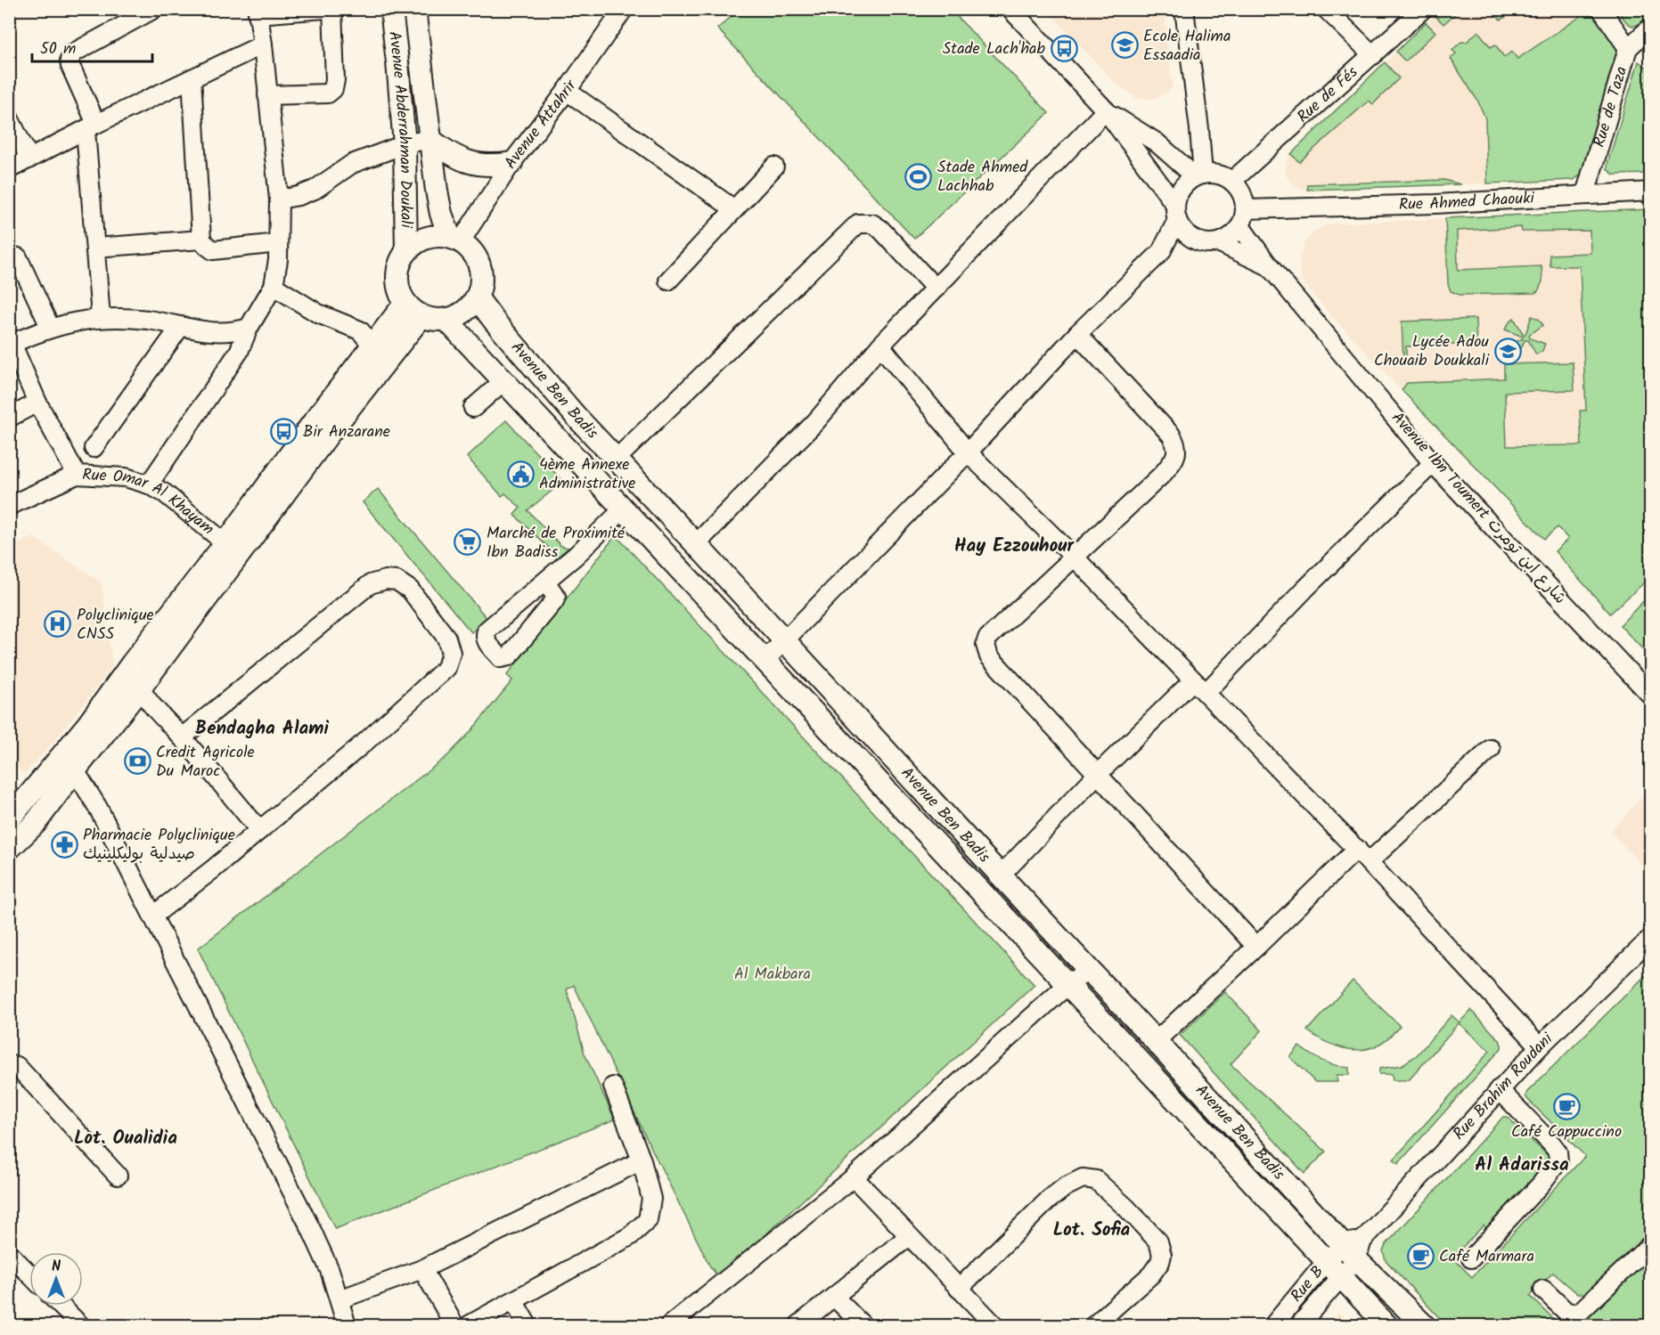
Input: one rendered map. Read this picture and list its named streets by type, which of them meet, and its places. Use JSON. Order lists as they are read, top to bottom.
{
  "streets": {
    "main road": ["Avenue Abderrahman Doukali", "Avenue Ben Badis"],
    "street": [
      "Rue de Fés",
      "Rue de Taza",
      "Avenue Attahrir",
      "Rue Ahmed Chaouki",
      "Rue Omar Al Khayam",
      "Avenue Ibn Toumert شارع ابن تومرت",
      "Rue Brahim Roudani",
      "Rue B"
    ]
  },
  "crossings": [
    ["Rue de Fés", "Rue Ahmed Chaouki"],
    ["Rue de Fés", "Avenue Ibn Toumert شارع ابن تومرت"],
    ["Rue de Taza", "Rue Ahmed Chaouki"],
    ["Avenue Attahrir", "Avenue Abderrahman Doukali"],
    ["Avenue Attahrir", "Avenue Ben Badis"],
    ["Avenue Abderrahman Doukali", "Avenue Ben Badis"],
    ["Rue Ahmed Chaouki", "Avenue Ibn Toumert شارع ابن تومرت"],
    ["Avenue Ben Badis", "Rue Brahim Roudani"],
    ["Avenue Ben Badis", "Rue B"],
    ["Rue Brahim Roudani", "Rue B"]
  ],
  "districts": [
    "Hay Ezzouhour",
    "Bendagha Alami",
    "Lot. Oualidia",
    "Al Adarissa",
    "Lot. Sofia"
  ],
  "parks": ["Al Makbara"],
  "places": {
    "school or university": ["Ecole Halima Essaadia", "Lycée Adou Chouaib Doukkali"],
    "bus stop": ["Stade Lach'hab", "Bir Anzarane"],
    "sports": ["Stade Ahmed Lachhab"],
    "public building": ["4ème Annexe Administrative"],
    "supermarket": ["Marché de Proximité Ibn Badiss"],
    "hospital": ["Polyclinique CNSS"],
    "bank": ["Credit Agricole Du Maroc"],
    "pharmacy": ["Pharmacie Polyclinique صيدلية بوليكلينيك"],
    "cafe": ["Café Cappuccino", "Café Marmara"]
  },
  "scale_bar": "50 m",
  "north": "top"
}
